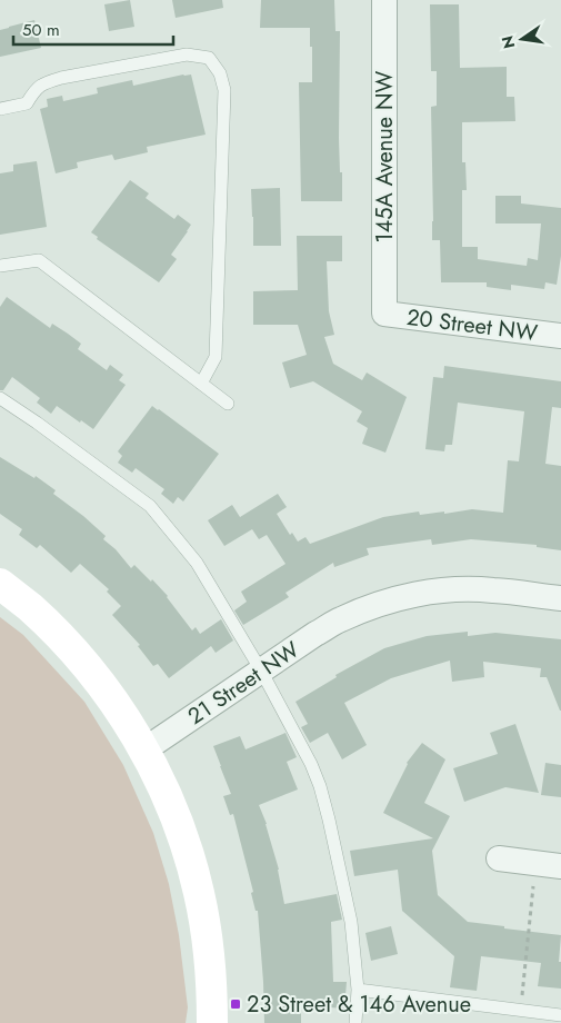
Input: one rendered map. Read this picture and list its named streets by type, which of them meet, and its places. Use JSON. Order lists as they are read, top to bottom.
{
  "streets": {
    "street": ["145A Avenue NW", "20 Street NW", "21 Street NW"]
  },
  "crossings": [
    ["145A Avenue NW", "20 Street NW"]
  ],
  "places": {
    "transit": ["23 Street & 146 Avenue"]
  },
  "scale_bar": "50 m",
  "north": "left"
}
